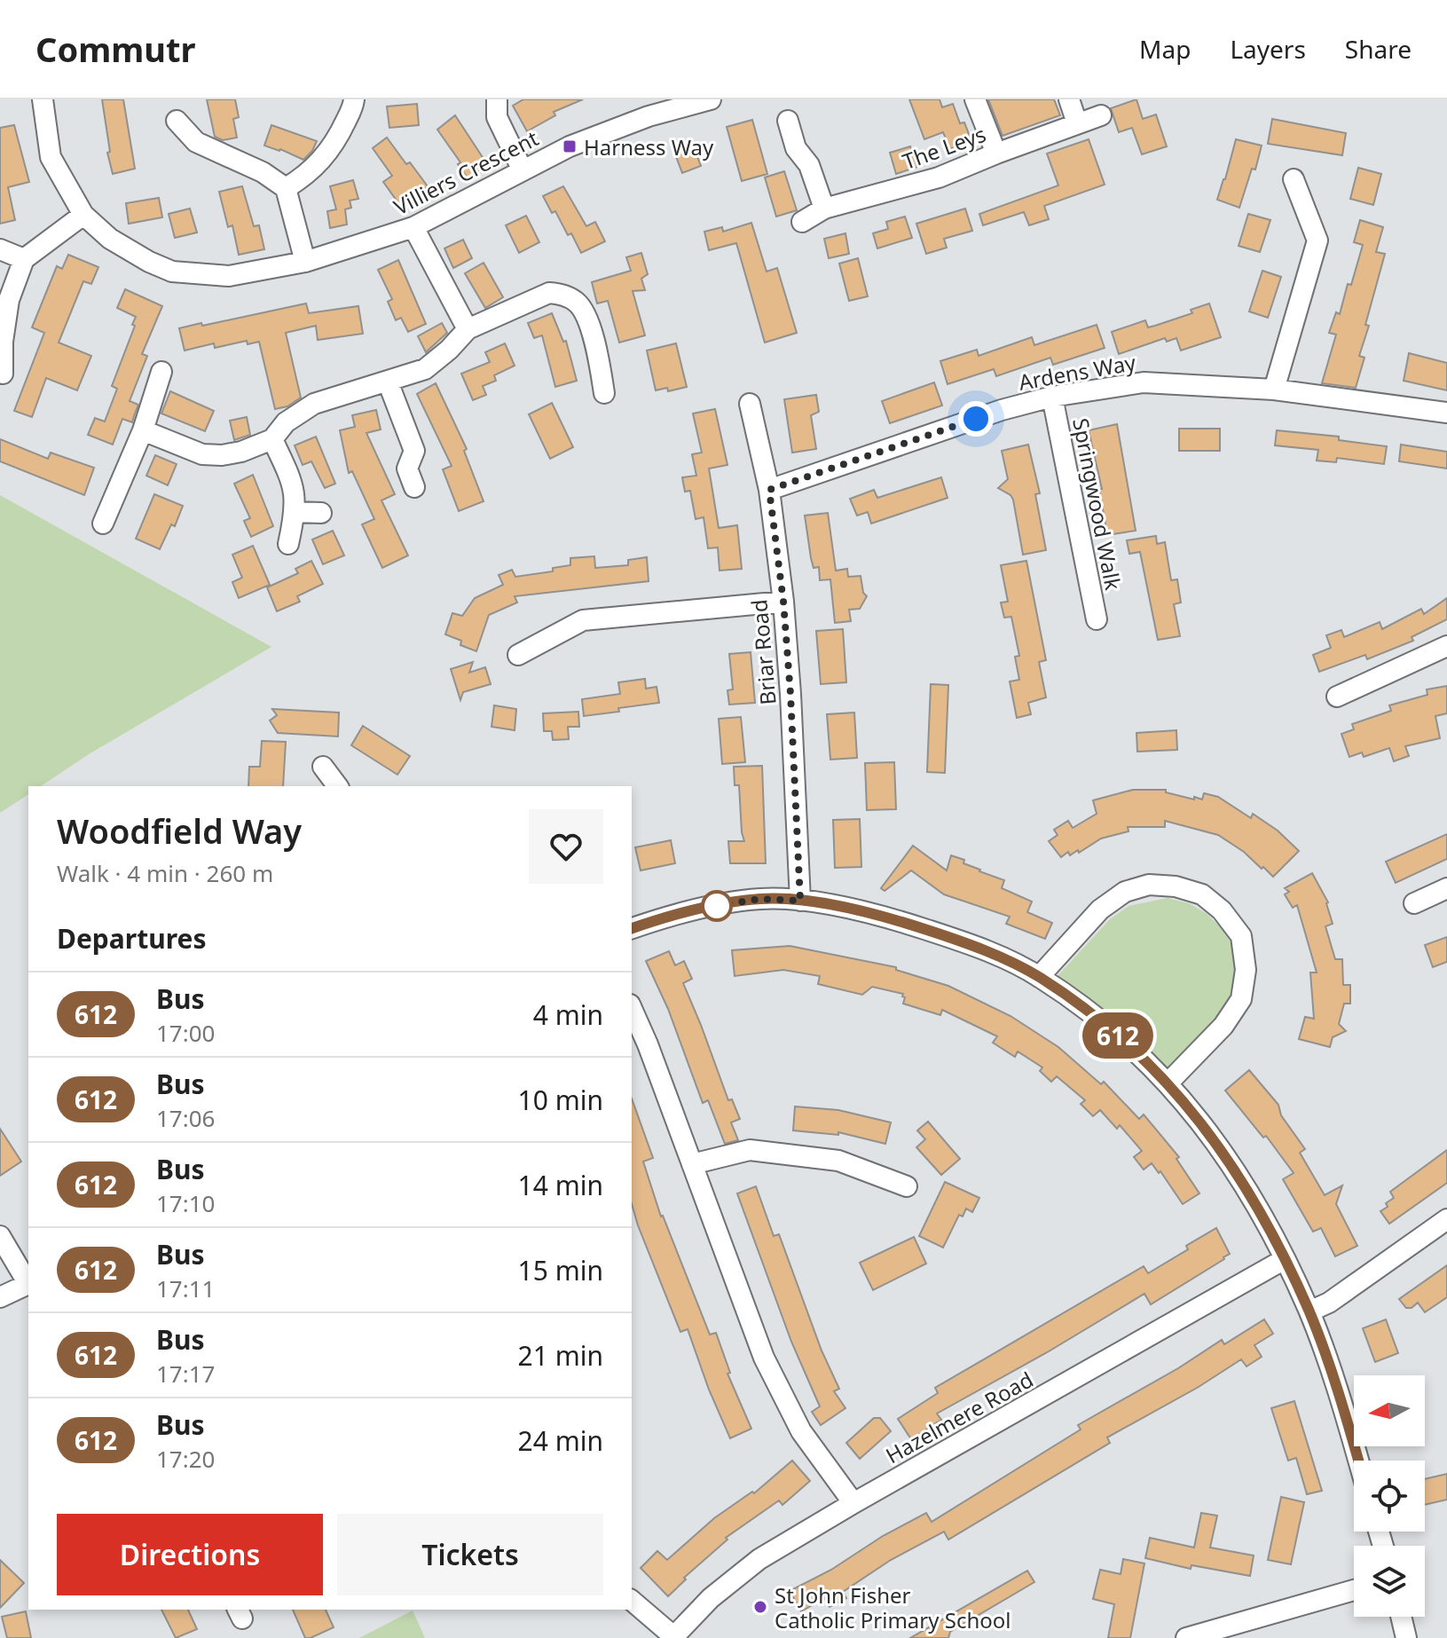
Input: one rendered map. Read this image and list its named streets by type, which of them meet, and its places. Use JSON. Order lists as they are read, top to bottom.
{
  "streets": {
    "street": [
      "The Leys",
      "Villiers Crescent",
      "Ardens Way",
      "Springwood Walk",
      "Briar Road",
      "Hazelmere Road"
    ]
  },
  "crossings": [
    ["Ardens Way", "Springwood Walk"],
    ["Ardens Way", "Briar Road"]
  ],
  "places": {
    "transit": ["Harness Way"],
    "other": ["St John Fisher Catholic Primary School"]
  },
  "lines": ["bus line 612"],
  "north": "left",
  "page": {
    "header": "Commutr",
    "nav": ["Map", "Layers", "Share"],
    "on_map": "612",
    "heading": [
      ["Woodfield Way", "Walk · 4 min · 260 m"],
      "Departures"
    ],
    "list": [
      {
        "mark": "612",
        "name": "Bus",
        "note": "17:00",
        "value": "4 min"
      },
      {
        "mark": "612",
        "name": "Bus",
        "note": "17:06",
        "value": "10 min"
      },
      {
        "mark": "612",
        "name": "Bus",
        "note": "17:10",
        "value": "14 min"
      },
      {
        "mark": "612",
        "name": "Bus",
        "note": "17:11",
        "value": "15 min"
      },
      {
        "mark": "612",
        "name": "Bus",
        "note": "17:17",
        "value": "21 min"
      },
      {
        "mark": "612",
        "name": "Bus",
        "note": "17:20",
        "value": "24 min"
      }
    ],
    "buttons": ["Directions", "Tickets"]
  }
}
